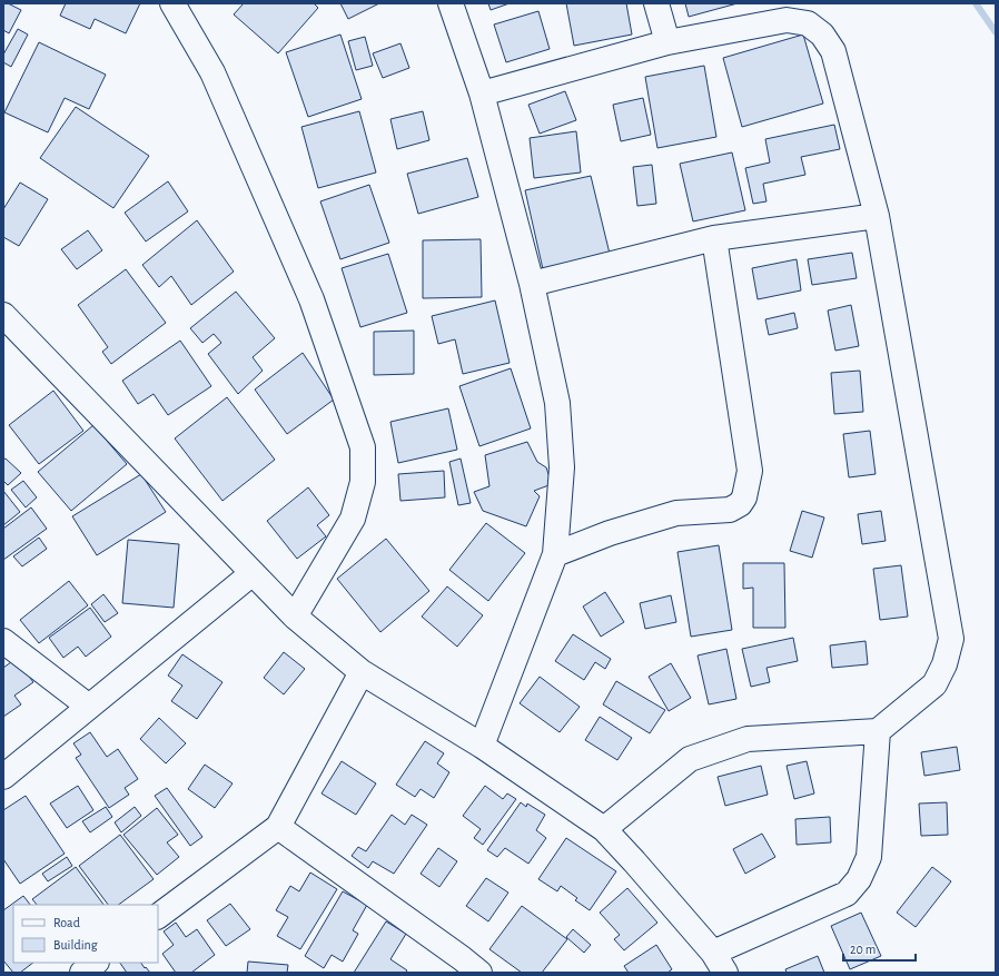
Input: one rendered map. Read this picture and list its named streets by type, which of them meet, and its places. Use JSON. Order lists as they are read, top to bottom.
{
  "legend": ["Road", "Building"],
  "scale_bar": "20 m"
}
